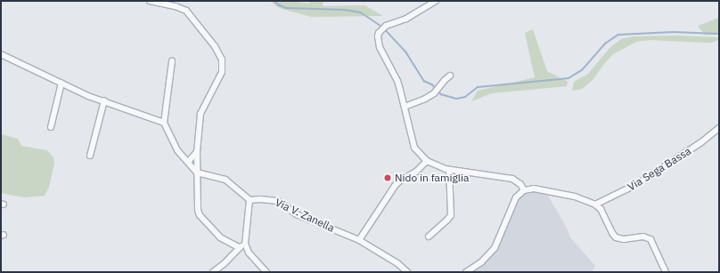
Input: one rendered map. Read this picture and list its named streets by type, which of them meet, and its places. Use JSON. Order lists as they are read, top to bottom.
{
  "streets": {
    "street": ["Via Sega Bassa", "Via V. Zanella"]
  },
  "places": ["Nido in famiglia"]
}
